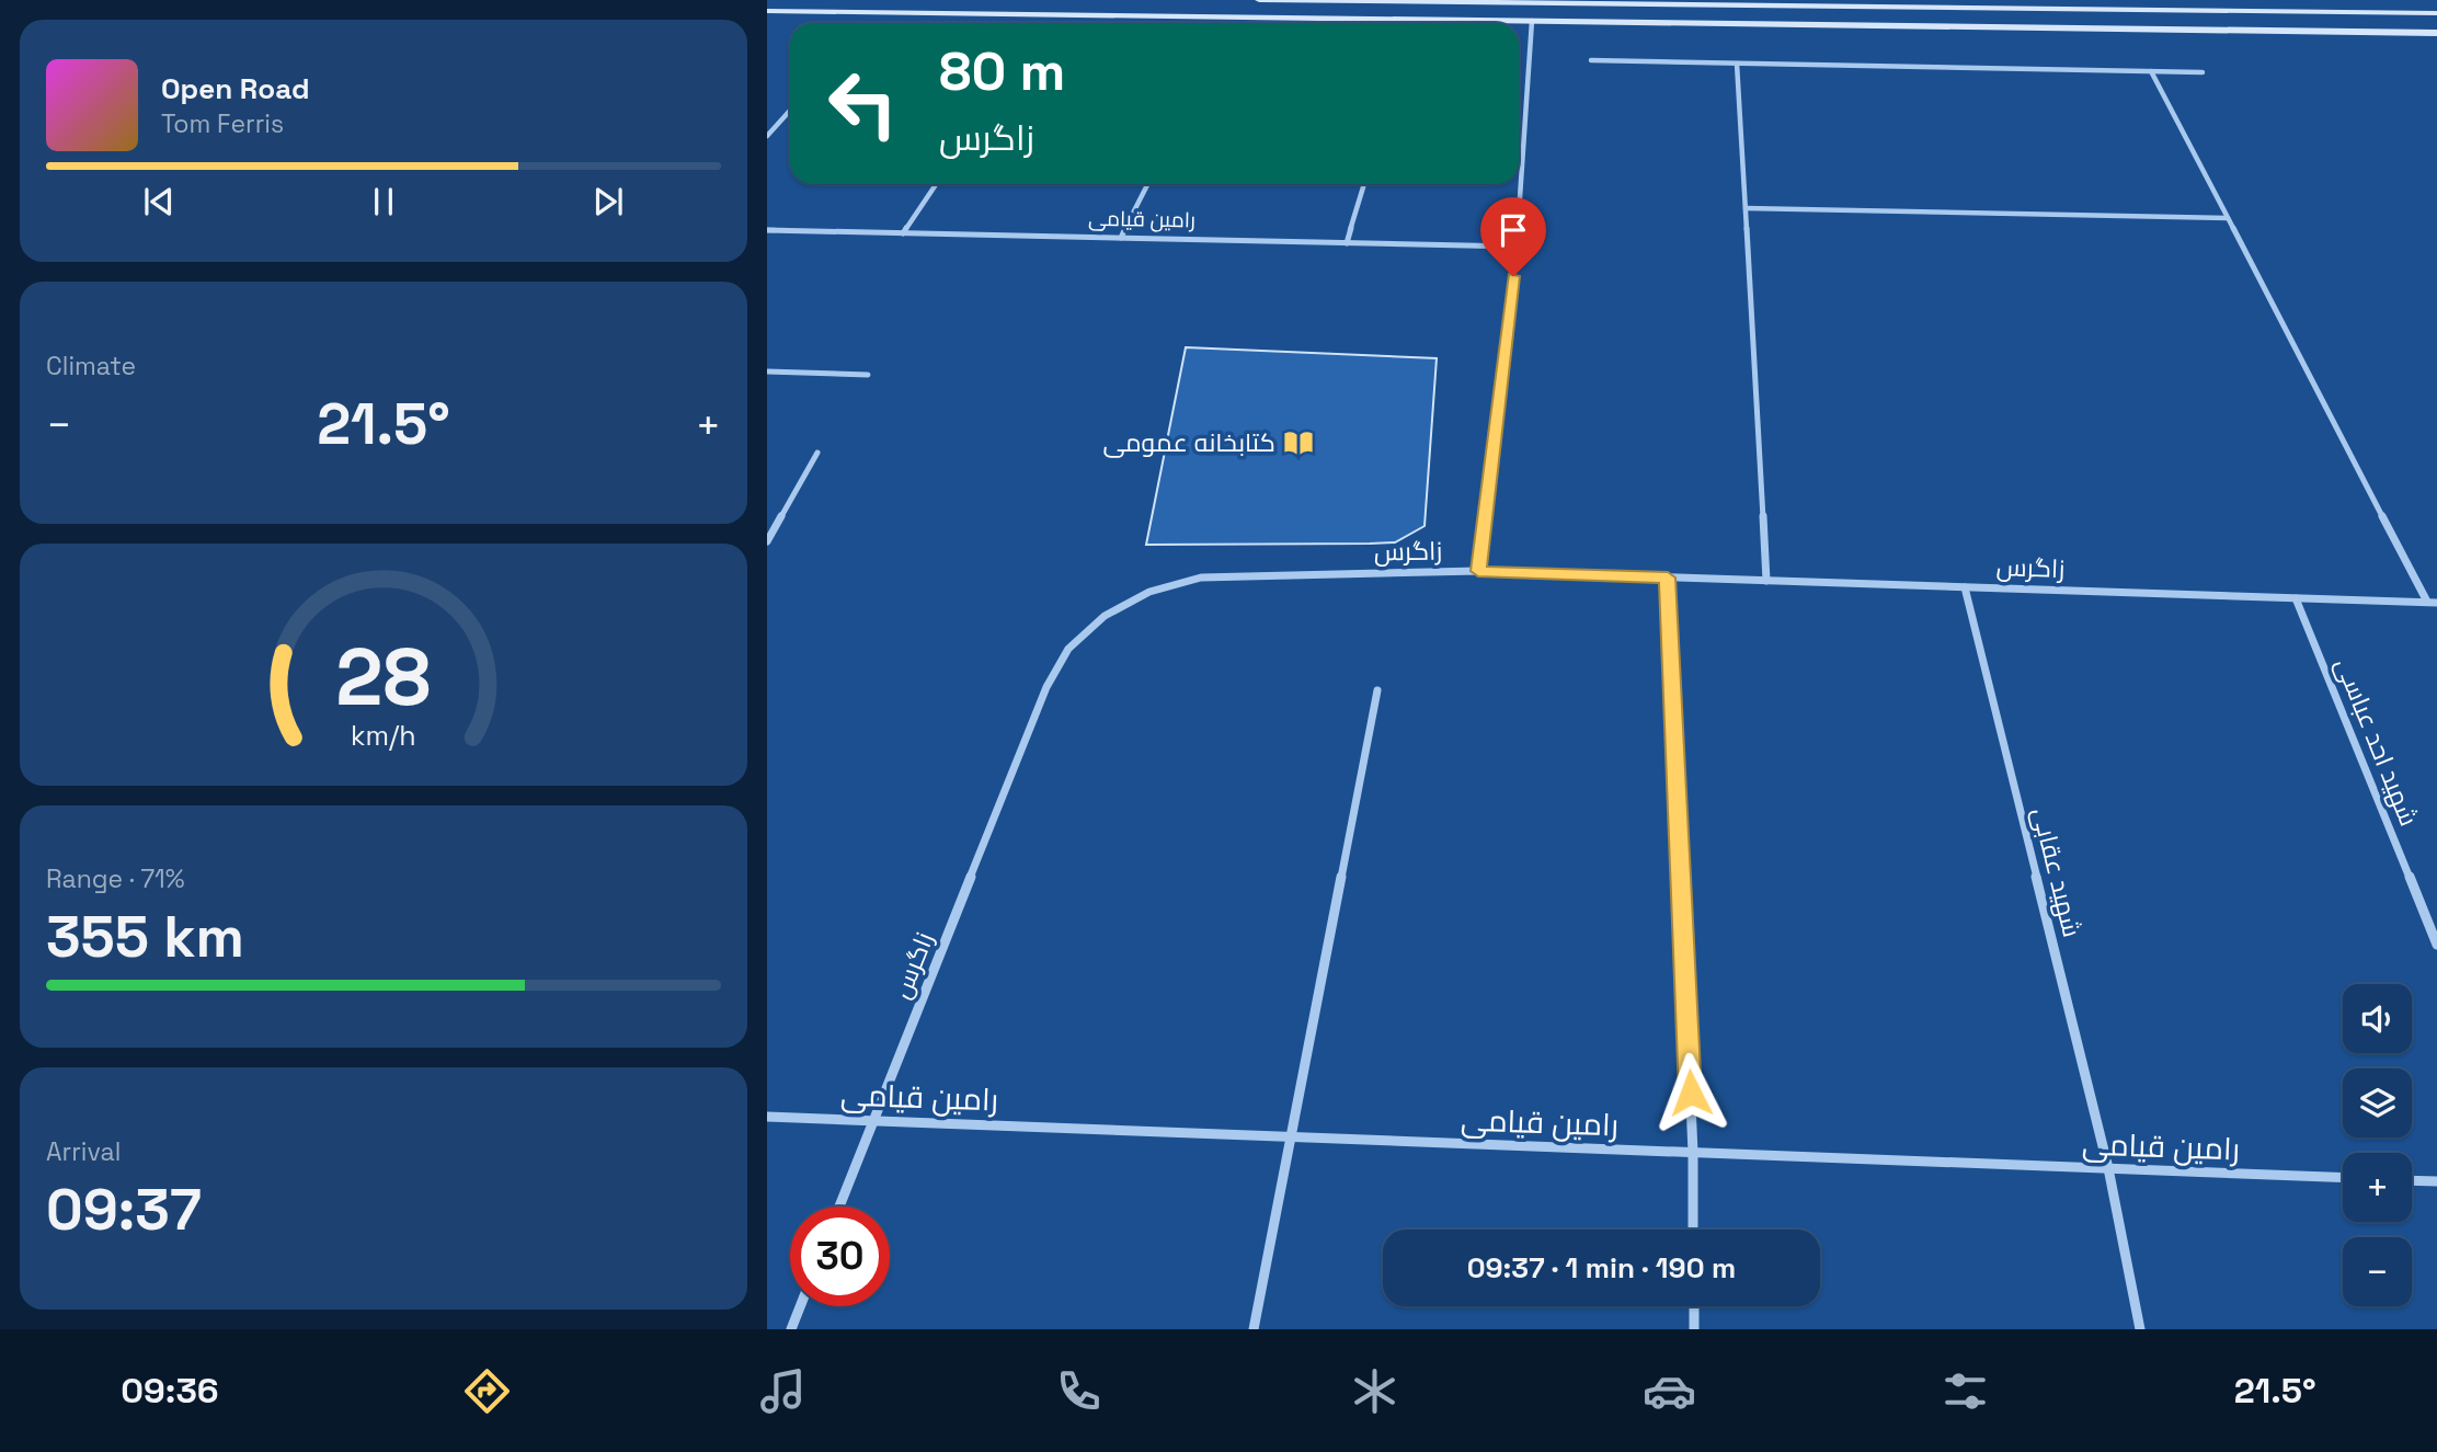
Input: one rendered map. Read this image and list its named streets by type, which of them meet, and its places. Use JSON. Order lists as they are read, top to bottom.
{
  "streets": {
    "street": [
      "رامین قیامی",
      "زاگرس",
      "شهید احد عباسی",
      "شهید عقابی"
    ]
  },
  "crossings": [
    ["رامین قیامی", "زاگرس"],
    ["رامین قیامی", "شهید عقابی"],
    ["زاگرس", "شهید احد عباسی"],
    ["زاگرس", "شهید عقابی"]
  ],
  "places": {
    "library": ["کتابخانه عمومی"]
  },
  "page": {
    "turn": ["80 m", "زاگرس"],
    "song": ["Open Road", "Tom Ferris"],
    "tile": [
      "Climate",
      ["Range · 71%", "355 km"],
      ["Arrival", "09:37"]
    ],
    "heat": ["−", "21.5°", "+"],
    "map_buttons": ["+", "−"],
    "limit": "30",
    "trip": "09:37 · 1 min · 190 m",
    "tabs": ["09:36", "21.5°"],
    "gauge": ["28", "km/h"]
  }
}
